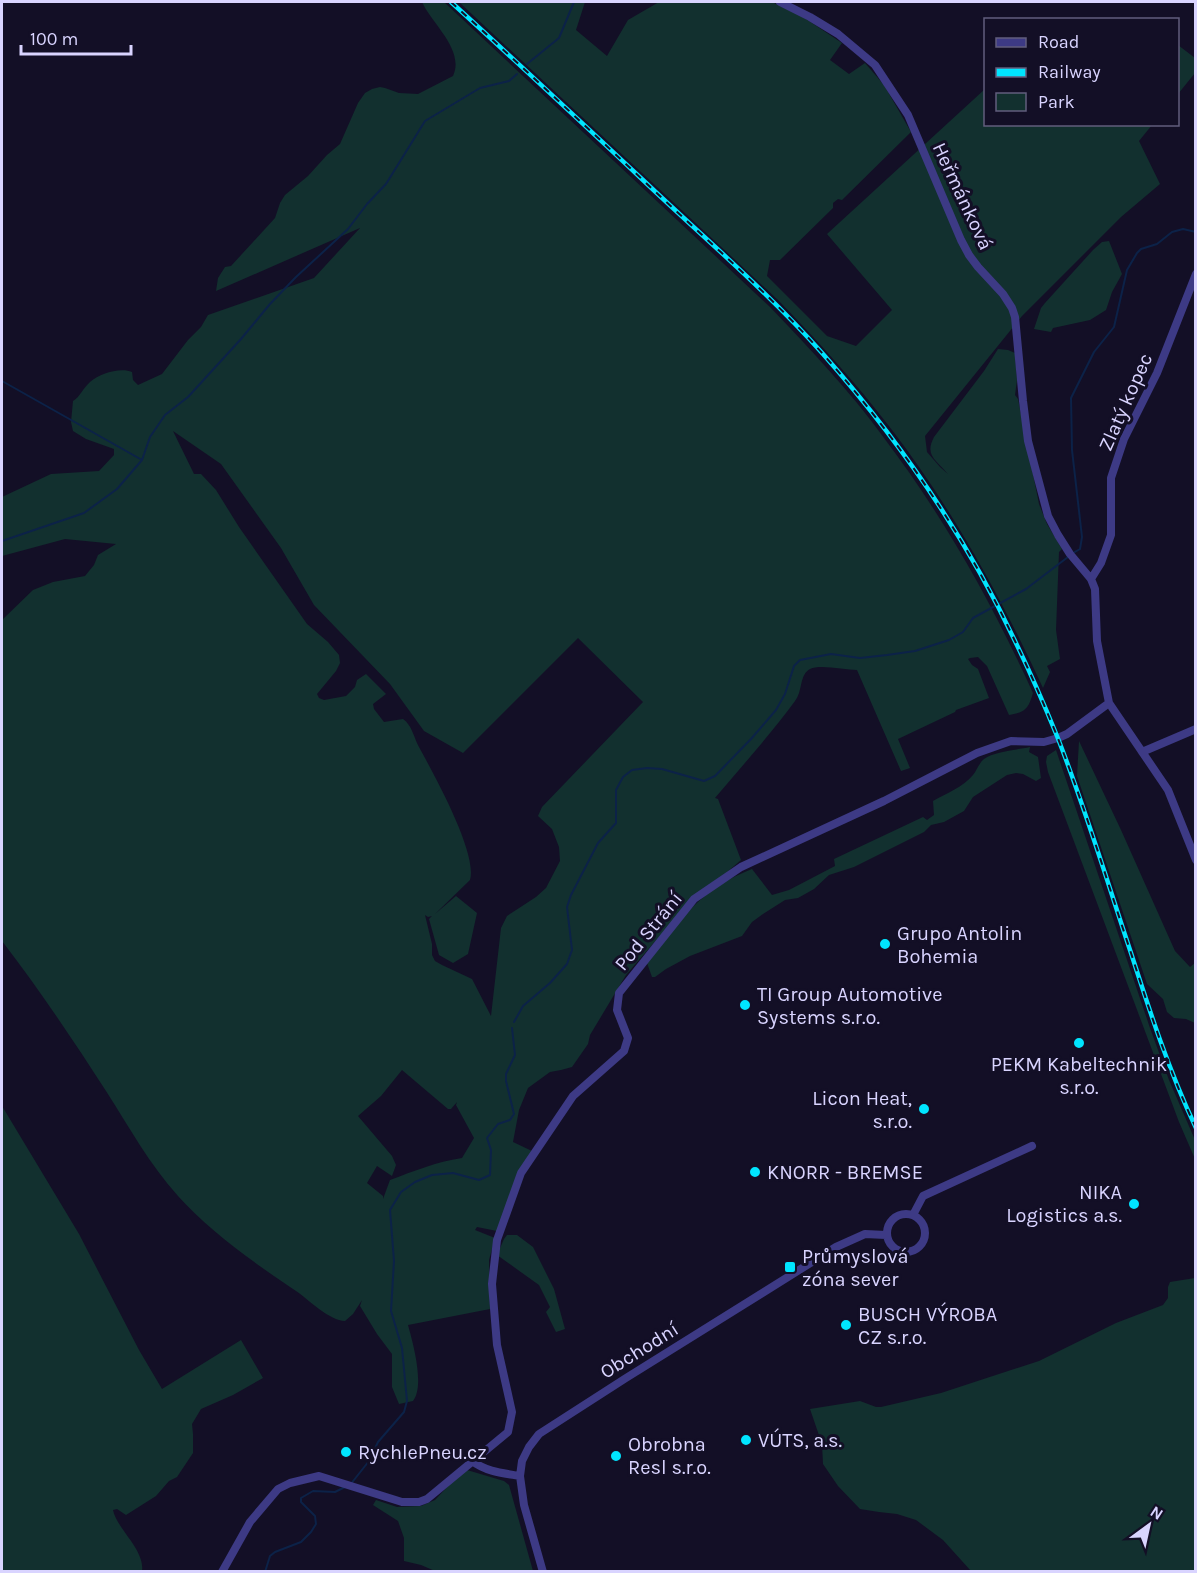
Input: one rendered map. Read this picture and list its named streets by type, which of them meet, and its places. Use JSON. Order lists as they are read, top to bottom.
{
  "streets": {
    "street": [
      "Heřmánková",
      "Zlatý kopec",
      "Pod Strání",
      "Obchodní"
    ]
  },
  "crossings": [
    ["Heřmánková", "Zlatý kopec"]
  ],
  "places": {
    "other": [
      "Grupo Antolin Bohemia",
      "TI Group Automotive Systems s.r.o.",
      "PEKM Kabeltechnik s.r.o.",
      "Licon Heat, s.r.o.",
      "KNORR - BREMSE",
      "NIKA Logistics a.s.",
      "BUSCH VÝROBA CZ s.r.o.",
      "VÚTS, a.s.",
      "RychlePneu.cz",
      "Obrobna Resl s.r.o."
    ],
    "transit": ["Průmyslová zóna sever"]
  },
  "legend": ["Road", "Railway", "Park"],
  "scale_bar": "100 m",
  "north": "top right"
}
